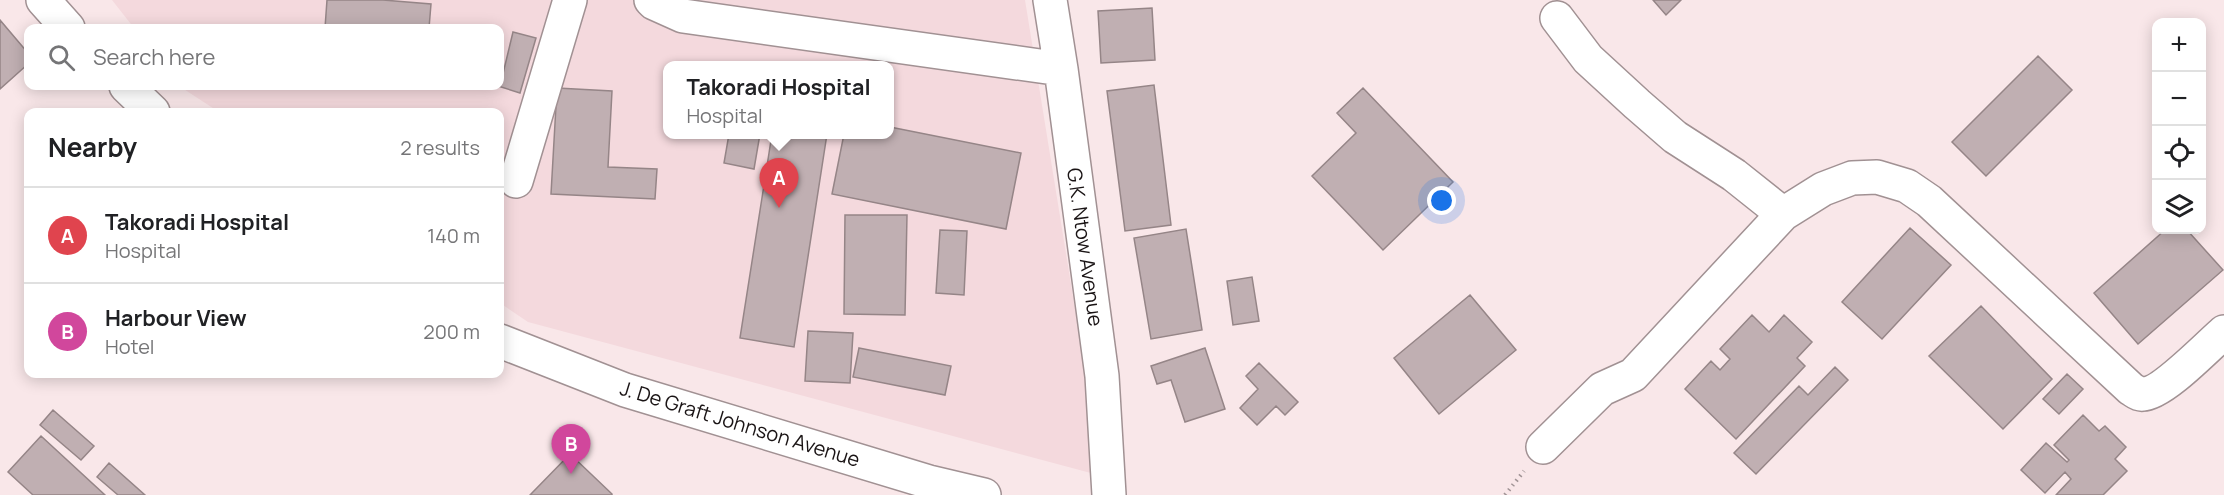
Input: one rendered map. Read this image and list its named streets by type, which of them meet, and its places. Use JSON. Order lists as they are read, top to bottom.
{
  "streets": {
    "street": ["G.K. Ntow Avenue", "J. De Graft Johnson Avenue"]
  },
  "page": {
    "map_buttons": ["+", "−"],
    "search": "Search here",
    "popup": ["Takoradi Hospital", "Hospital"],
    "heading": ["Nearby", "2 results"],
    "pins": ["A", "B"],
    "list": [
      {
        "mark": "A",
        "name": "Takoradi Hospital",
        "note": "Hospital",
        "value": "140 m"
      },
      {
        "mark": "B",
        "name": "Harbour View",
        "note": "Hotel",
        "value": "200 m"
      }
    ]
  }
}
